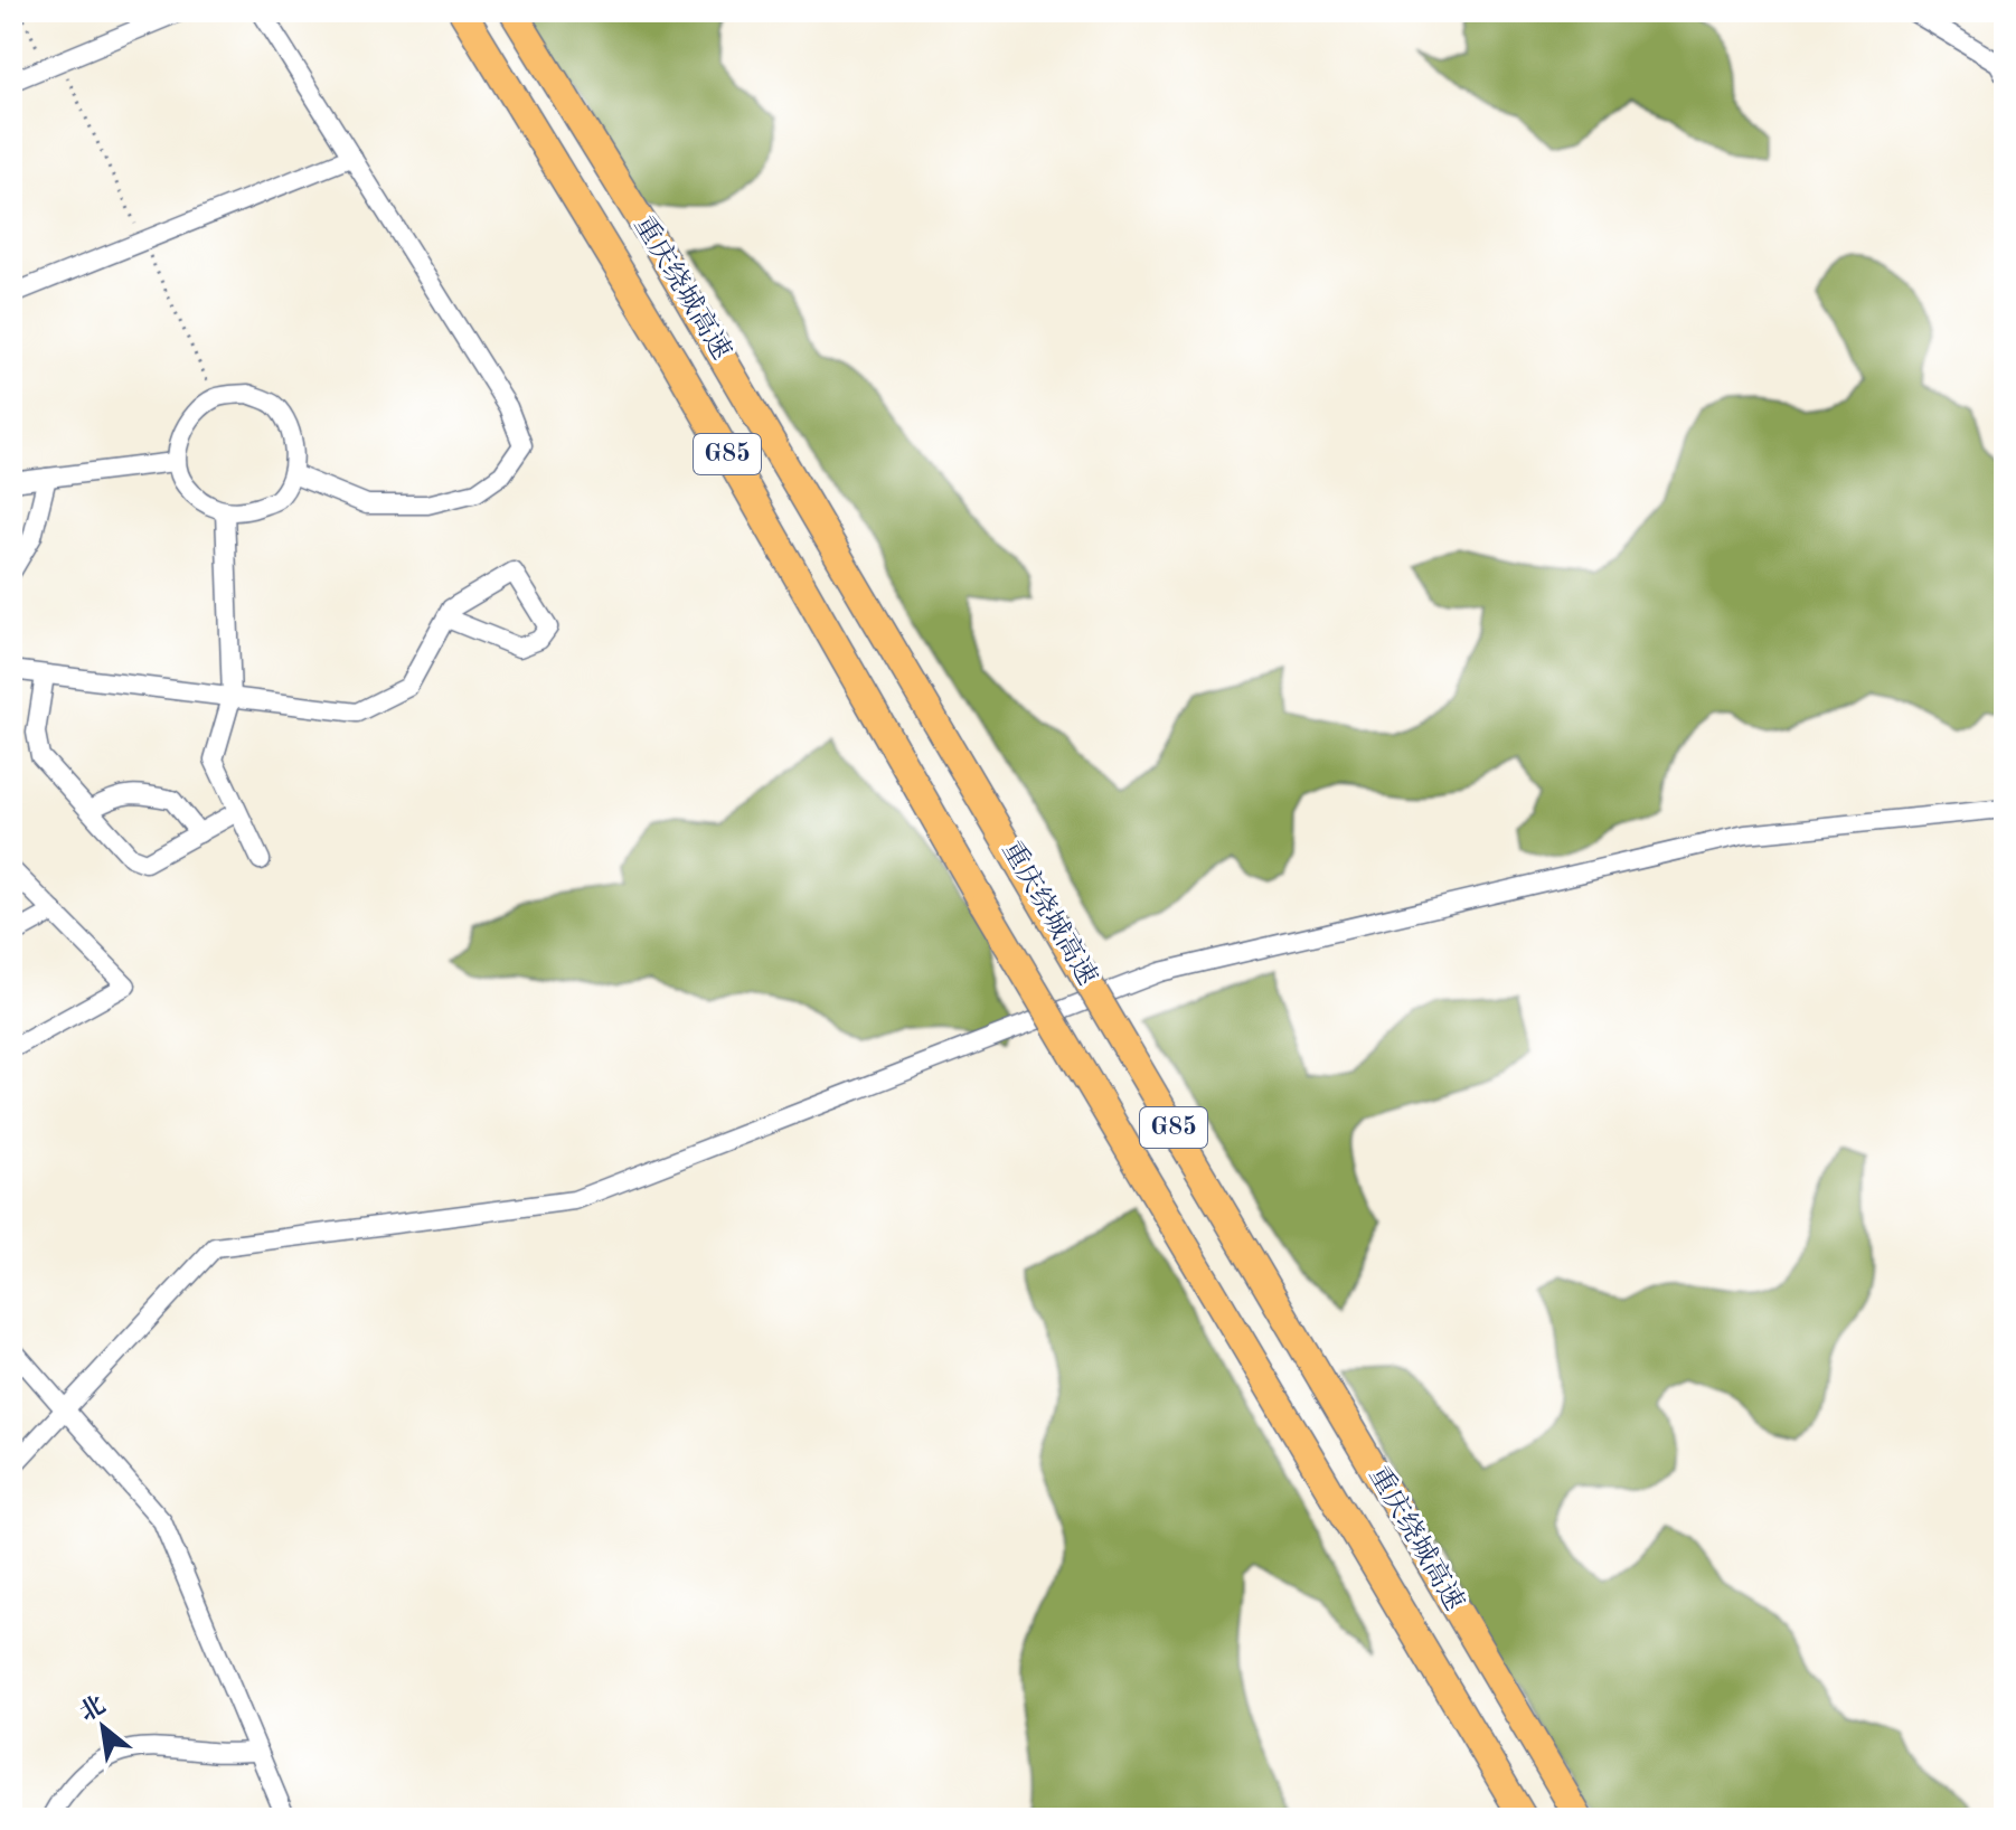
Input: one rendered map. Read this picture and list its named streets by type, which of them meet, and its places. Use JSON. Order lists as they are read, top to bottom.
{
  "streets": {
    "highway": ["重庆绕城高速", "G85"]
  },
  "north": "top left"
}
